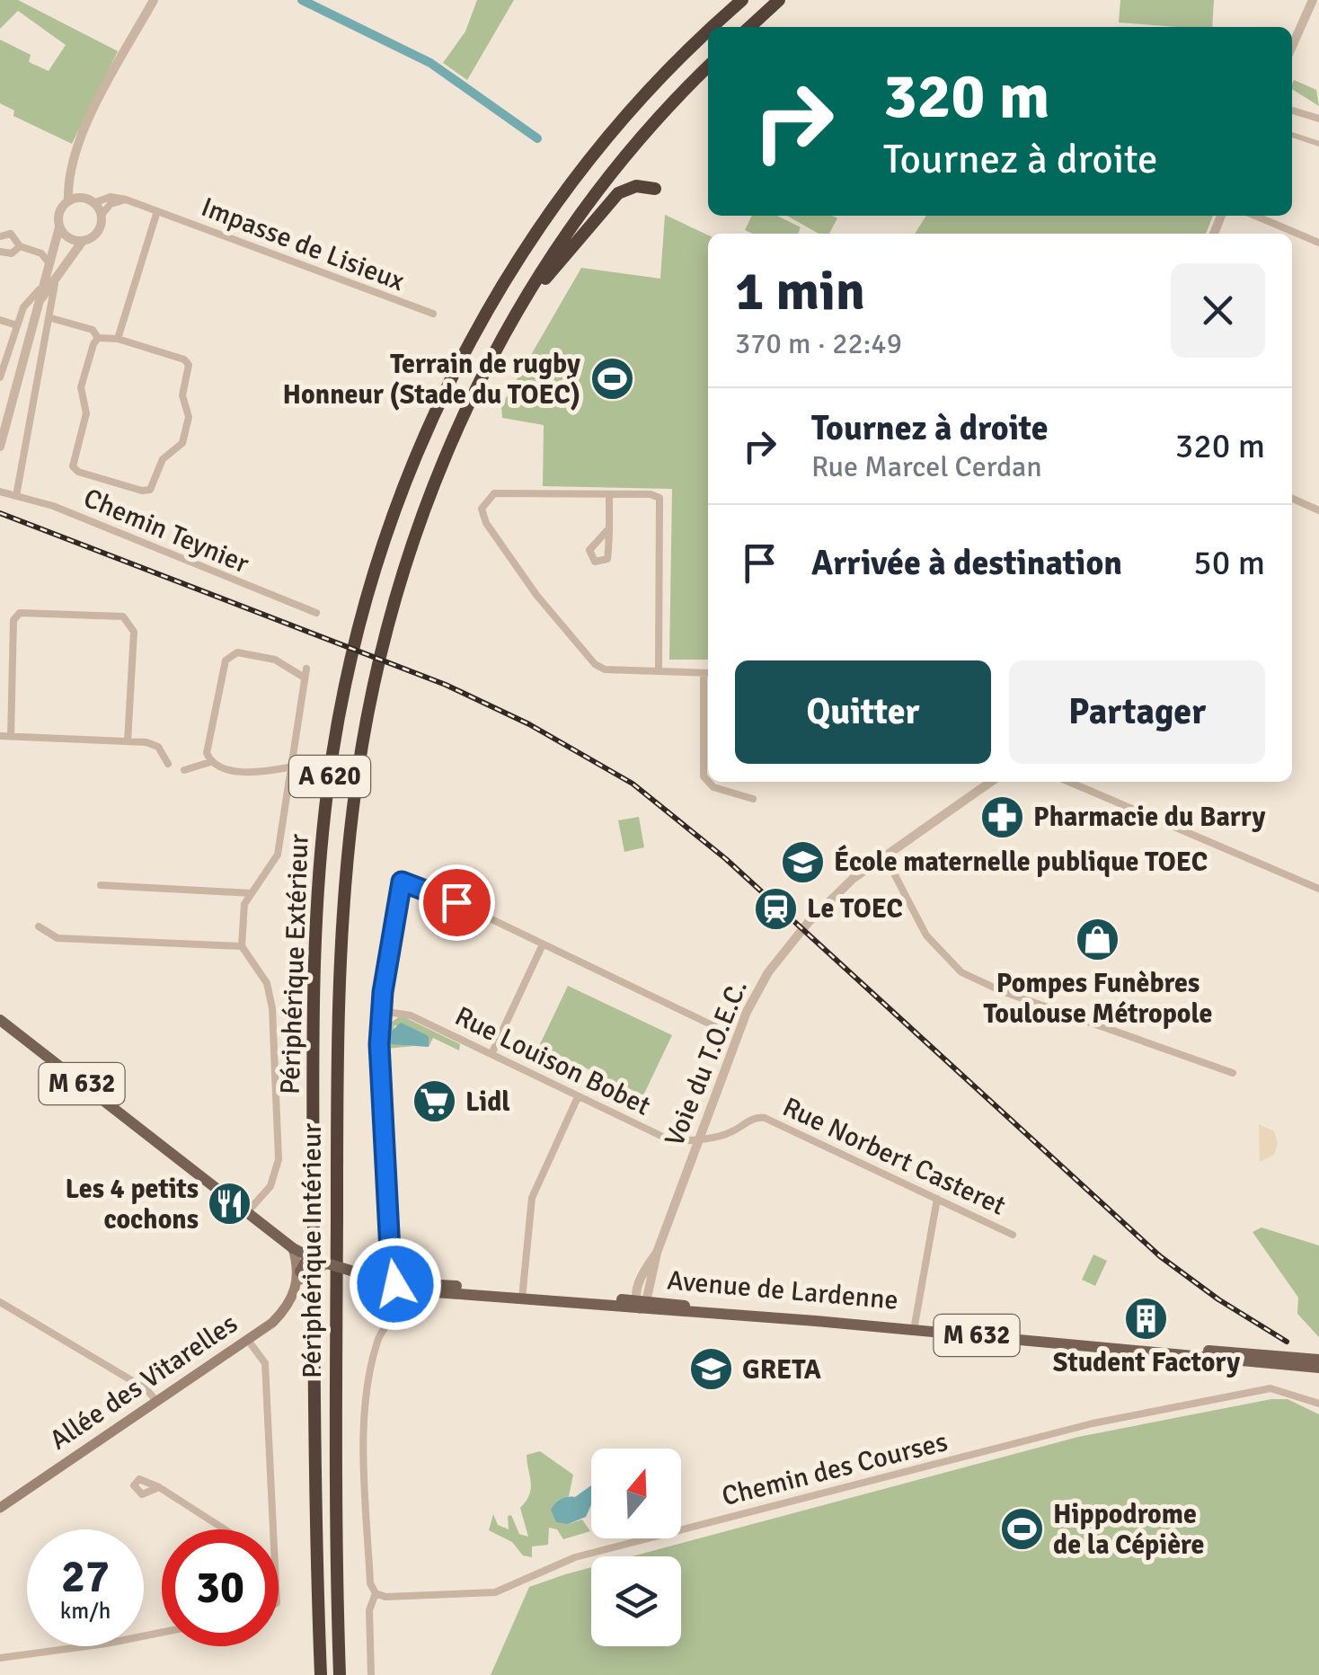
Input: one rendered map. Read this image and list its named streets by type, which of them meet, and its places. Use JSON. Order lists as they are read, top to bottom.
{
  "streets": {
    "highway": ["A 620", "Périphérique Extérieur", "Périphérique Intérieur"],
    "main road": ["M 632", "Avenue de Lardenne", "Allée des Vitarelles"],
    "street": [
      "Impasse de Lisieux",
      "Chemin Teynier",
      "Rue Louison Bobet",
      "Voie du T.O.E.C.",
      "Rue Norbert Casteret",
      "Chemin des Courses"
    ]
  },
  "crossings": [
    ["Rue Louison Bobet", "Voie du T.O.E.C."],
    ["Rue Louison Bobet", "Rue Norbert Casteret"],
    ["Voie du T.O.E.C.", "Avenue de Lardenne"]
  ],
  "places": {
    "sports": ["Terrain de rugby Honneur (Stade du TOEC)", "Hippodrome de la Cépière"],
    "pharmacy": ["Pharmacie du Barry"],
    "school or university": ["École maternelle publique TOEC", "GRETA"],
    "station": ["Le TOEC"],
    "shop": ["Pompes Funèbres Toulouse Métropole"],
    "supermarket": ["Lidl"],
    "restaurant": ["Les 4 petits cochons"],
    "building": ["Student Factory"]
  },
  "north": "top",
  "page": {
    "turn": ["320 m", "Tournez à droite"],
    "heading": ["1 min", "370 m · 22:49"],
    "list": [
      {
        "name": "Tournez à droite",
        "note": "Rue Marcel Cerdan",
        "value": "320 m"
      },
      {
        "name": "Arrivée à destination",
        "value": "50 m"
      }
    ],
    "buttons": ["Quitter", "Partager"],
    "speed": "27 km/h",
    "limit": "30"
  }
}
